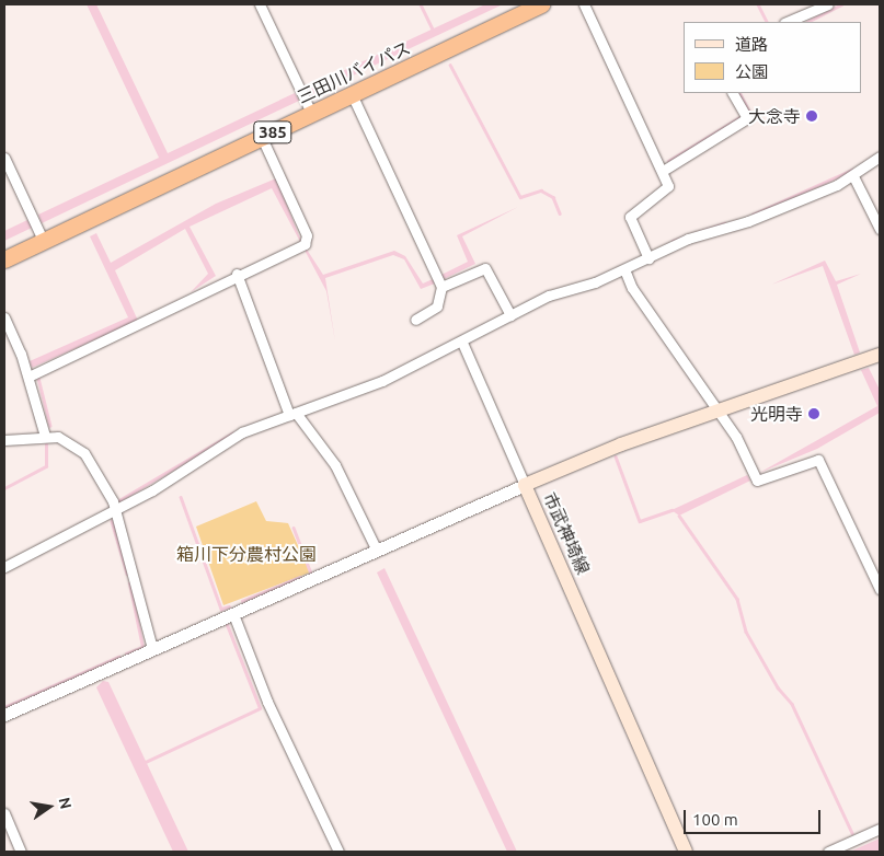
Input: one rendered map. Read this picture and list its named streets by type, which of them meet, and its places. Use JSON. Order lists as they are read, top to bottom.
{
  "streets": {
    "highway": ["三田川バイパス", "385"],
    "main road": ["市武神埼線"]
  },
  "parks": ["箱川下分農村公園"],
  "places": ["大念寺", "光明寺"],
  "legend": ["道路", "公園"],
  "scale_bar": "100 m",
  "north": "right"
}
